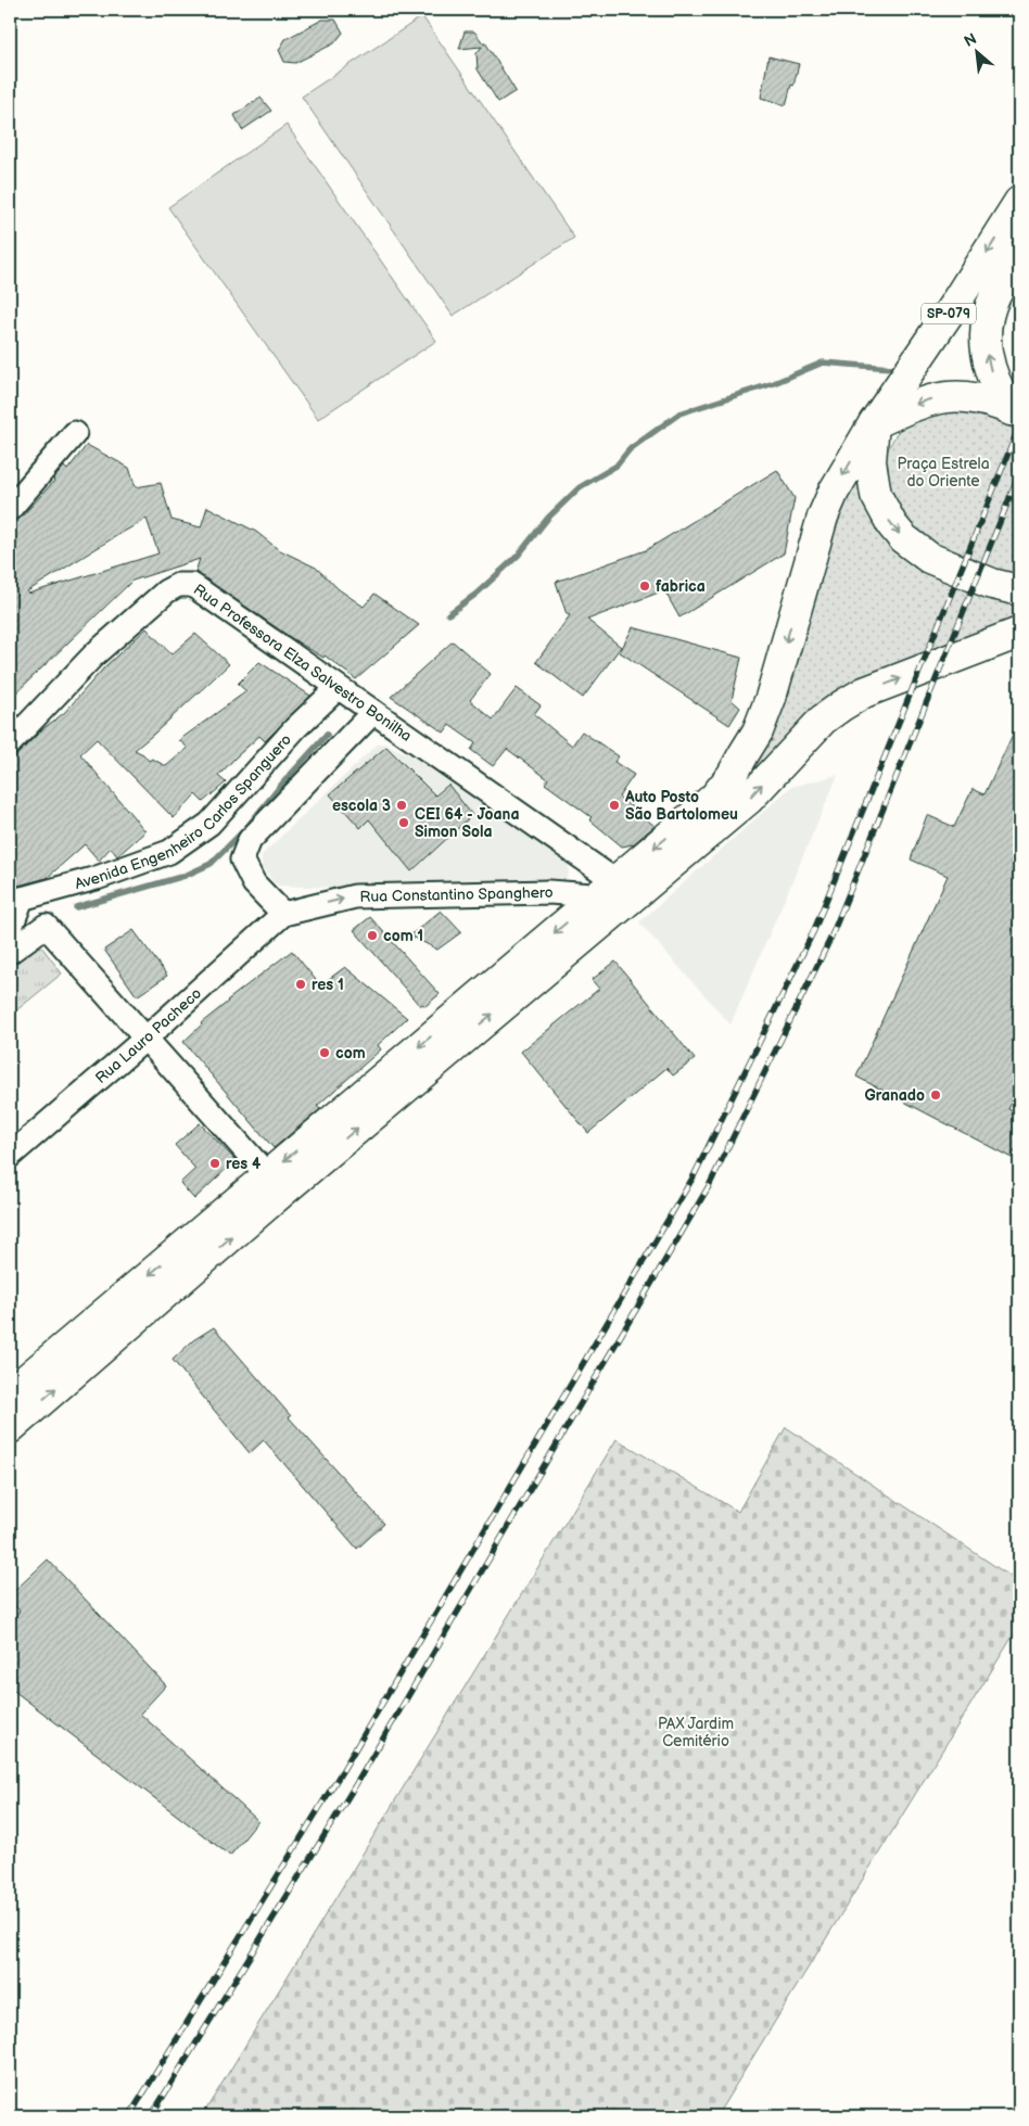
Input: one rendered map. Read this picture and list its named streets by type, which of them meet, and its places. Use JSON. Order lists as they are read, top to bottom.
{
  "streets": {
    "main road": ["SP-079"],
    "street": [
      "Rua Professora Elza Salvestro Bonilha",
      "Avenida Engenheiro Carlos Spanguero",
      "Rua Constantino Spanghero",
      "Rua Lauro Pacheco"
    ]
  },
  "crossings": [
    ["Rua Professora Elza Salvestro Bonilha", "Avenida Engenheiro Carlos Spanguero"],
    ["Rua Professora Elza Salvestro Bonilha", "Rua Constantino Spanghero"],
    ["Rua Constantino Spanghero", "Rua Lauro Pacheco"]
  ],
  "one_way": ["Rua Constantino Spanghero"],
  "parks": ["Praça Estrela do Oriente", "PAX Jardim Cemitério"],
  "places": [
    "fabrica",
    "escola 3",
    "Auto Posto São Bartolomeu",
    "CEI 64 - Joana Simon Sola",
    "com 1",
    "res 1",
    "com",
    "Granado",
    "res 4"
  ],
  "north": "top left"
}
